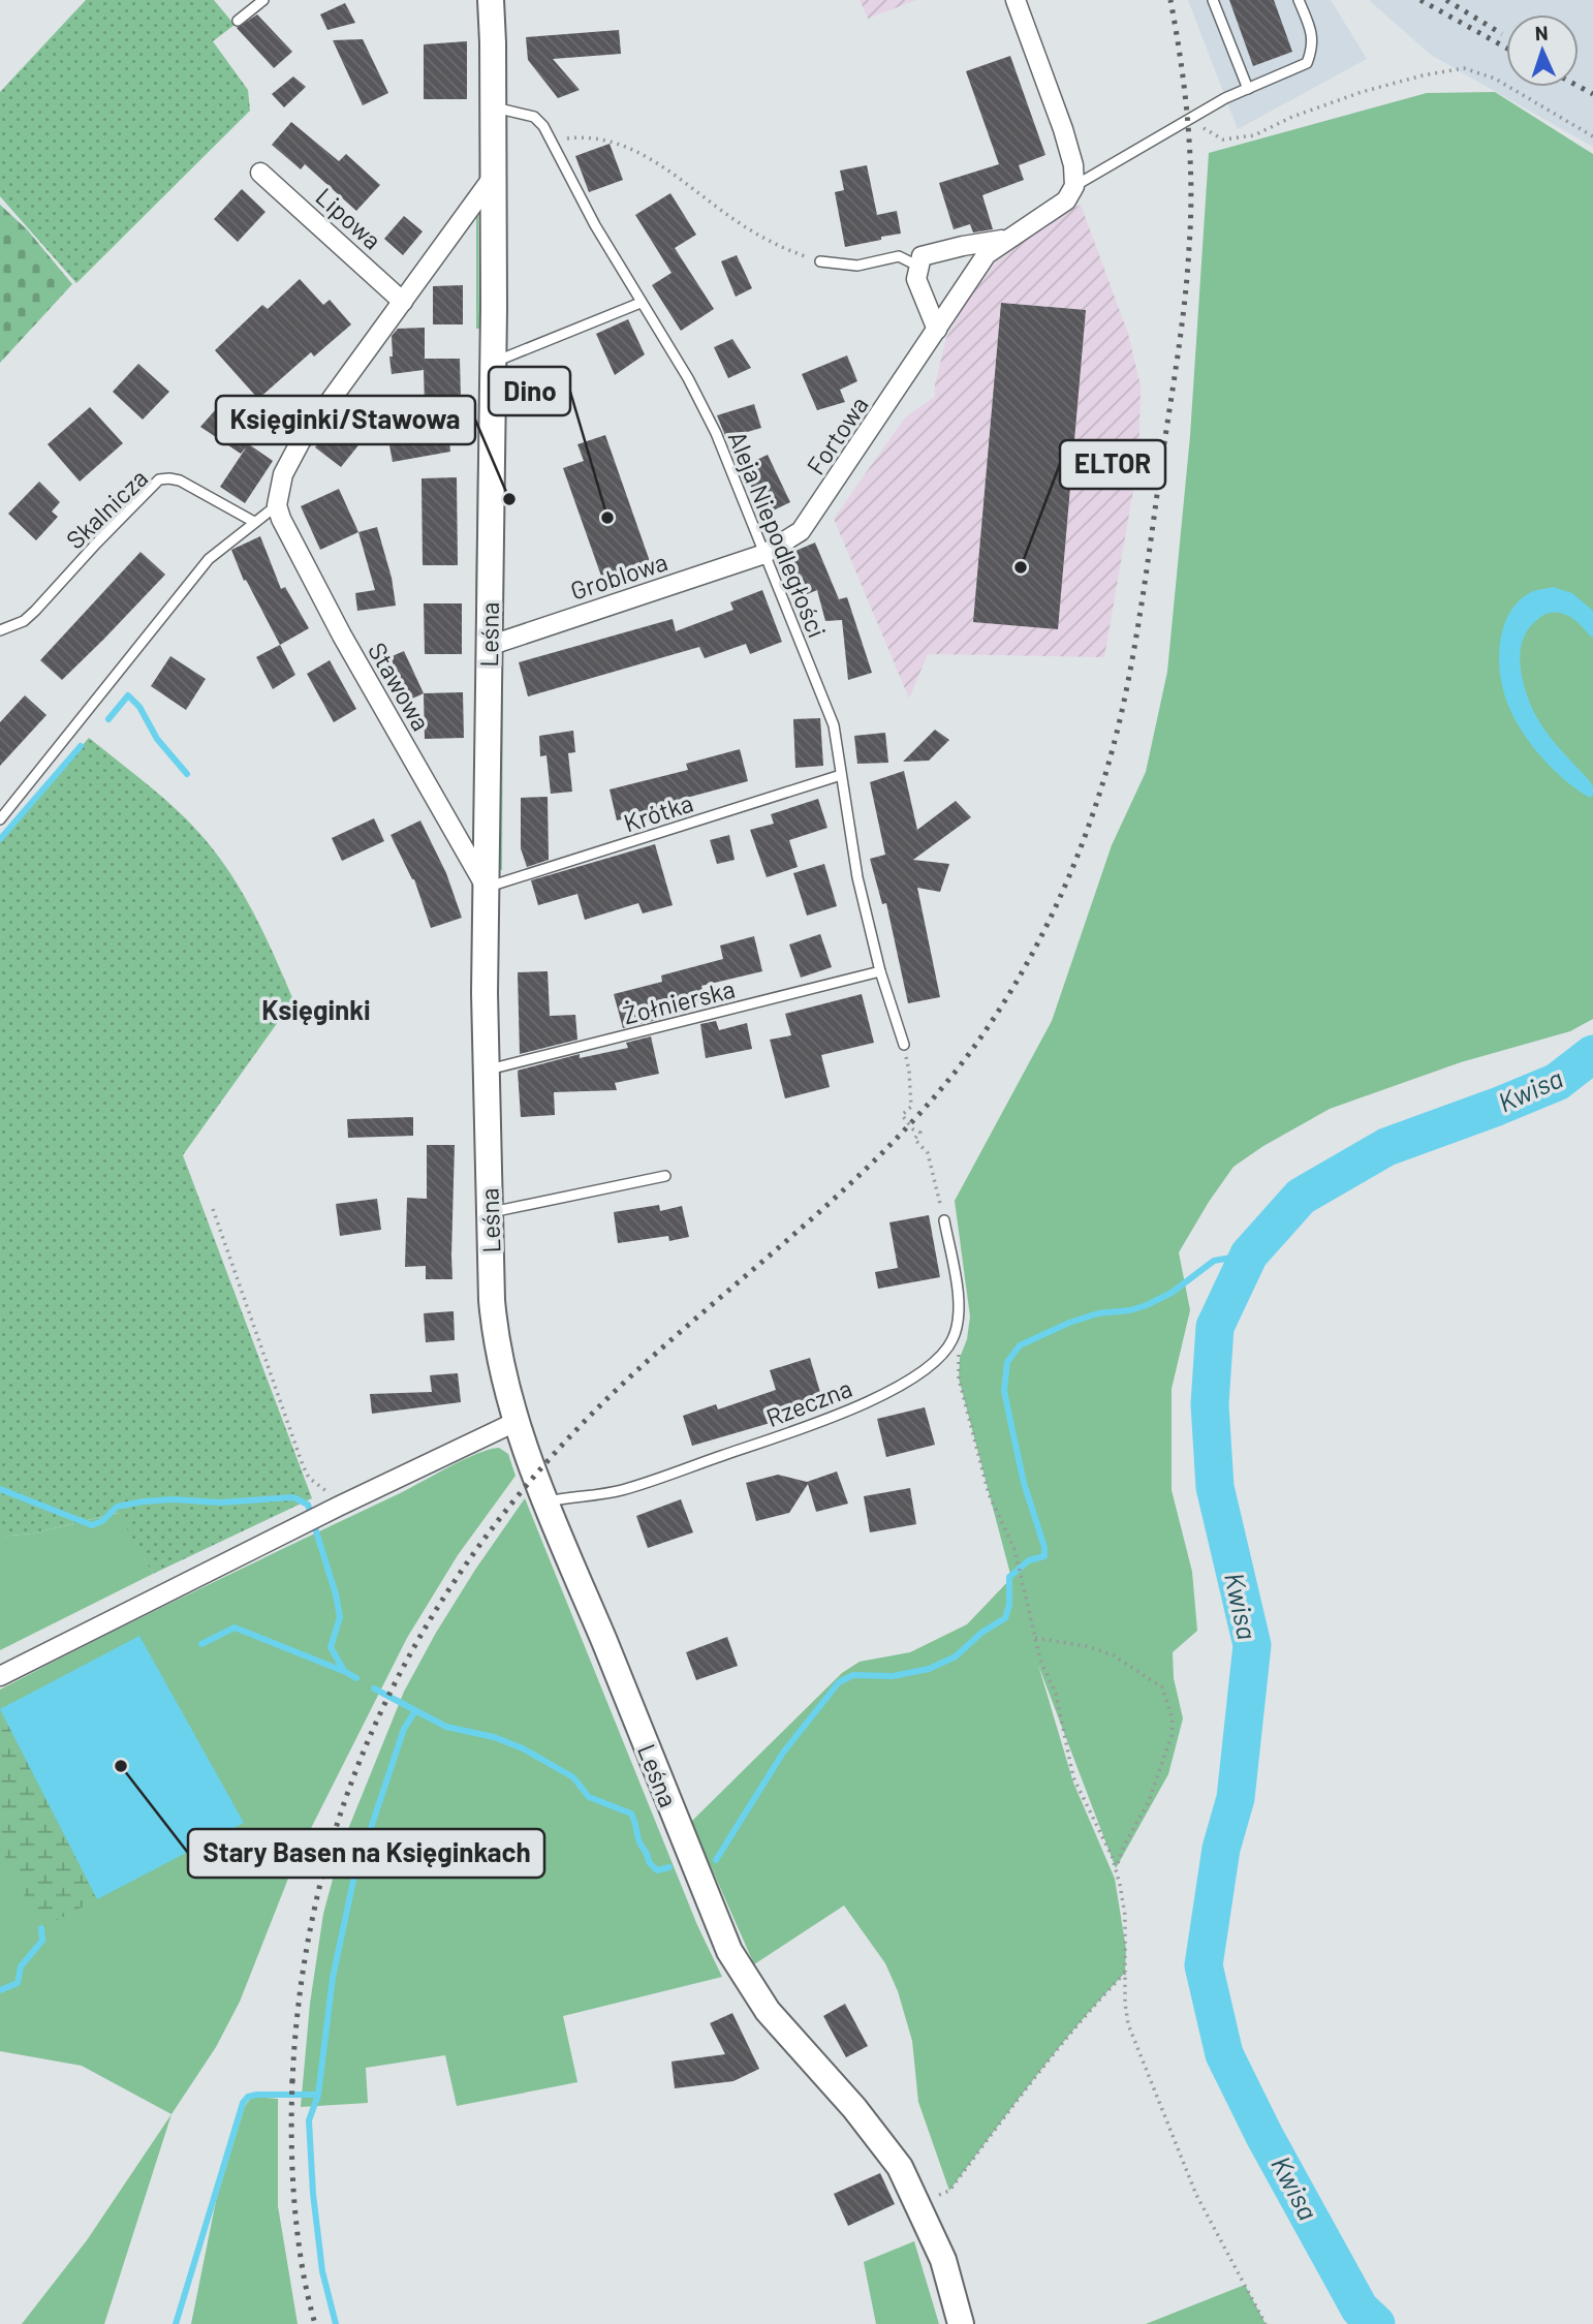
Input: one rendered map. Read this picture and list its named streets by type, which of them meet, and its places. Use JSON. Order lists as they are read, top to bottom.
{
  "streets": {
    "main road": ["Leśna"],
    "street": [
      "Lipowa",
      "Fortowa",
      "Groblowa",
      "Stawowa"
    ],
    "lane": [
      "Skalnicza",
      "Aleja Niepodległości",
      "Krótka",
      "Żołnierska",
      "Rzeczna"
    ]
  },
  "crossings": [
    ["Fortowa", "Aleja Niepodległości"],
    ["Fortowa", "Groblowa"],
    ["Aleja Niepodległości", "Groblowa"],
    ["Aleja Niepodległości", "Leśna"],
    ["Aleja Niepodległości", "Krótka"],
    ["Aleja Niepodległości", "Żołnierska"],
    ["Groblowa", "Leśna"],
    ["Leśna", "Stawowa"],
    ["Leśna", "Krótka"],
    ["Leśna", "Żołnierska"],
    ["Leśna", "Rzeczna"],
    ["Stawowa", "Krótka"]
  ],
  "districts": ["Księginki"],
  "water": ["Kwisa"],
  "places": [
    "Księginki/Stawowa",
    "Dino",
    "ELTOR",
    "Stary Basen na Księginkach"
  ],
  "north": "top"
}
